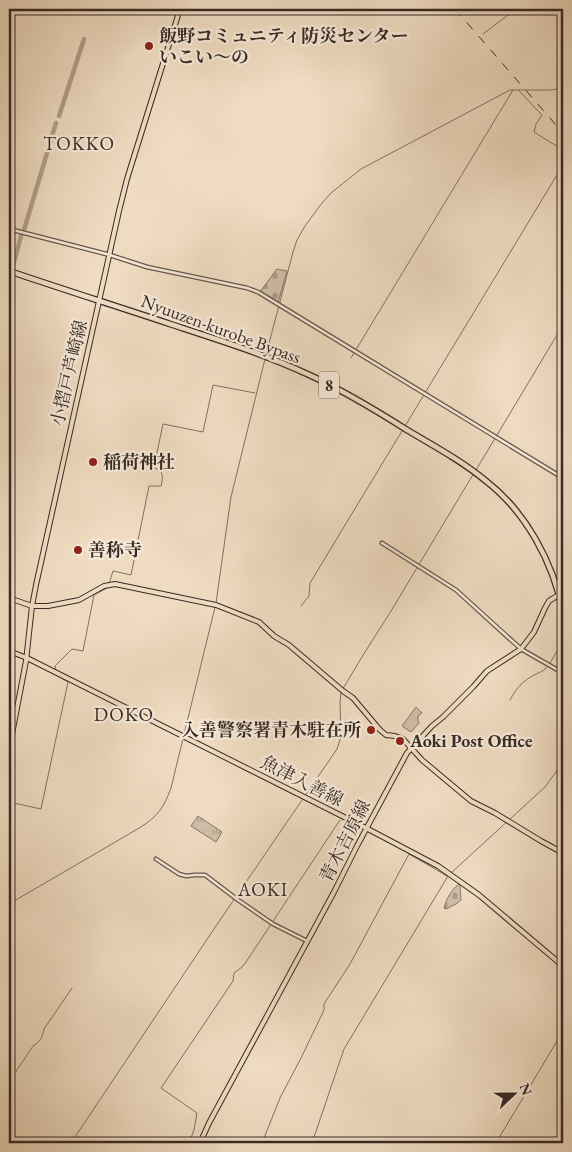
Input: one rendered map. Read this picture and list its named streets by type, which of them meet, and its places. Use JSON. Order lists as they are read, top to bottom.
{
  "streets": {
    "highway": ["Nyuuzen-kurobe Bypass", "8"],
    "main road": ["小摺戸芦崎線", "魚津入善線", "青木吉原線"]
  },
  "crossings": [
    ["Nyuuzen-kurobe Bypass", "小摺戸芦崎線"],
    ["Nyuuzen-kurobe Bypass", "青木吉原線"],
    ["小摺戸芦崎線", "魚津入善線"],
    ["魚津入善線", "青木吉原線"]
  ],
  "districts": ["TOKKO", "DOKO", "AOKI"],
  "places": [
    "飯野コミュニティ防災センター いこい～の",
    "稲荷神社",
    "善称寺",
    "入善警察署青木駐在所",
    "Aoki Post Office"
  ],
  "north": "right"
}
